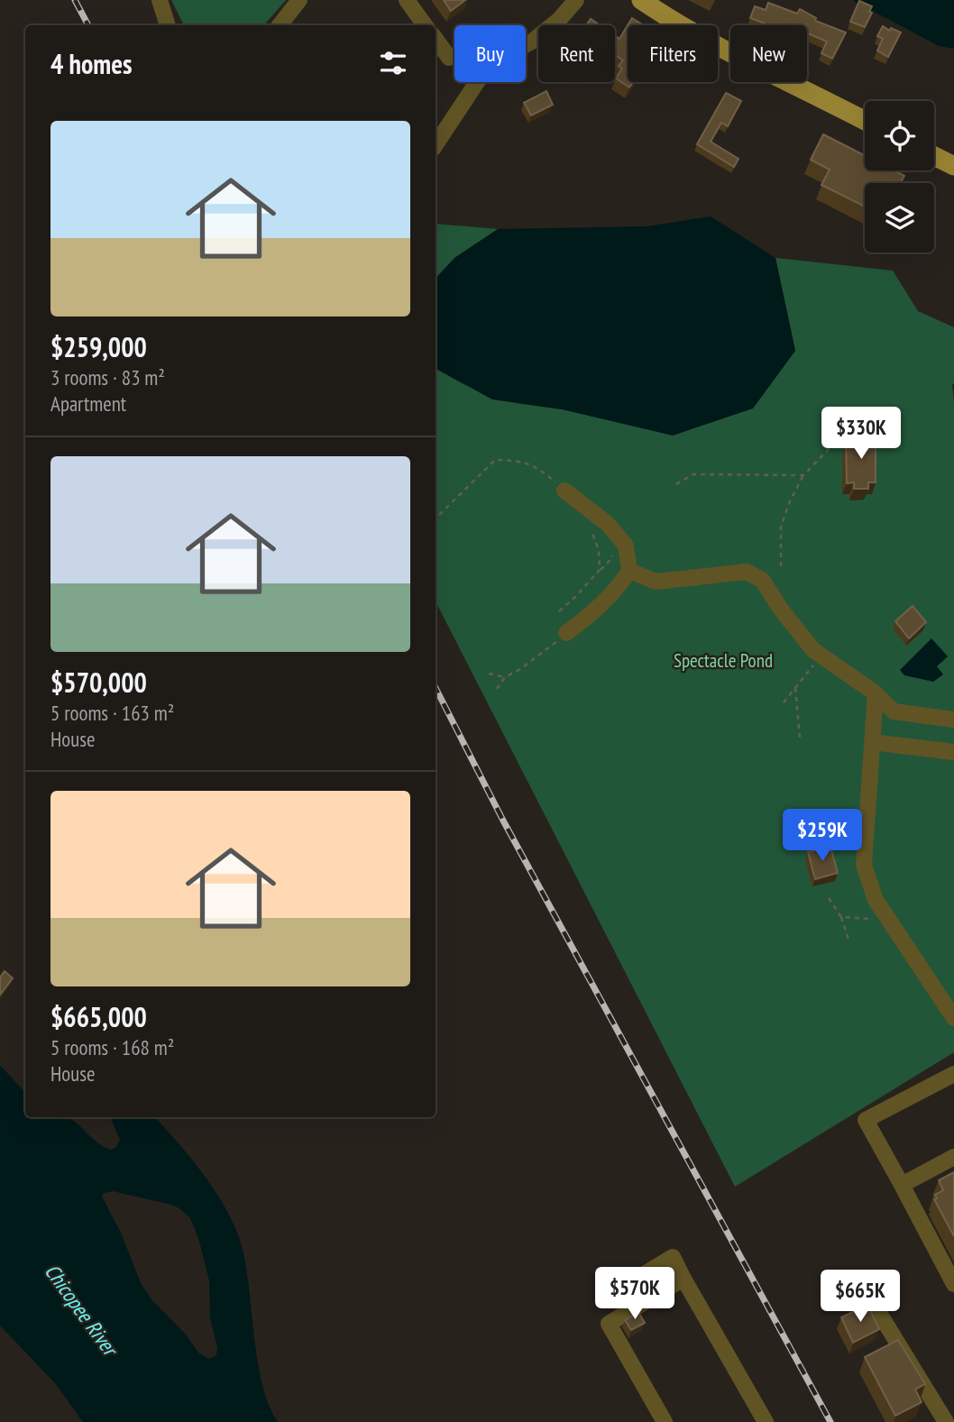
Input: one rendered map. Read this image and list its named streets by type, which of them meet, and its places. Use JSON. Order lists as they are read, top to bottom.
{
  "water": ["Chicopee River"],
  "parks": ["Spectacle Pond"],
  "page": {
    "chip": [
      "Buy",
      "Rent",
      "Filters",
      "New"
    ],
    "heading": "4 homes",
    "list": [
      {
        "name": "$259,000",
        "note": "3 rooms · 83 m² · Apartment"
      },
      {
        "name": "$570,000",
        "note": "5 rooms · 163 m² · House"
      },
      {
        "name": "$665,000",
        "note": "5 rooms · 168 m² · House"
      }
    ],
    "price": [
      "$330K",
      "$259K",
      "$570K",
      "$665K"
    ]
  }
}
